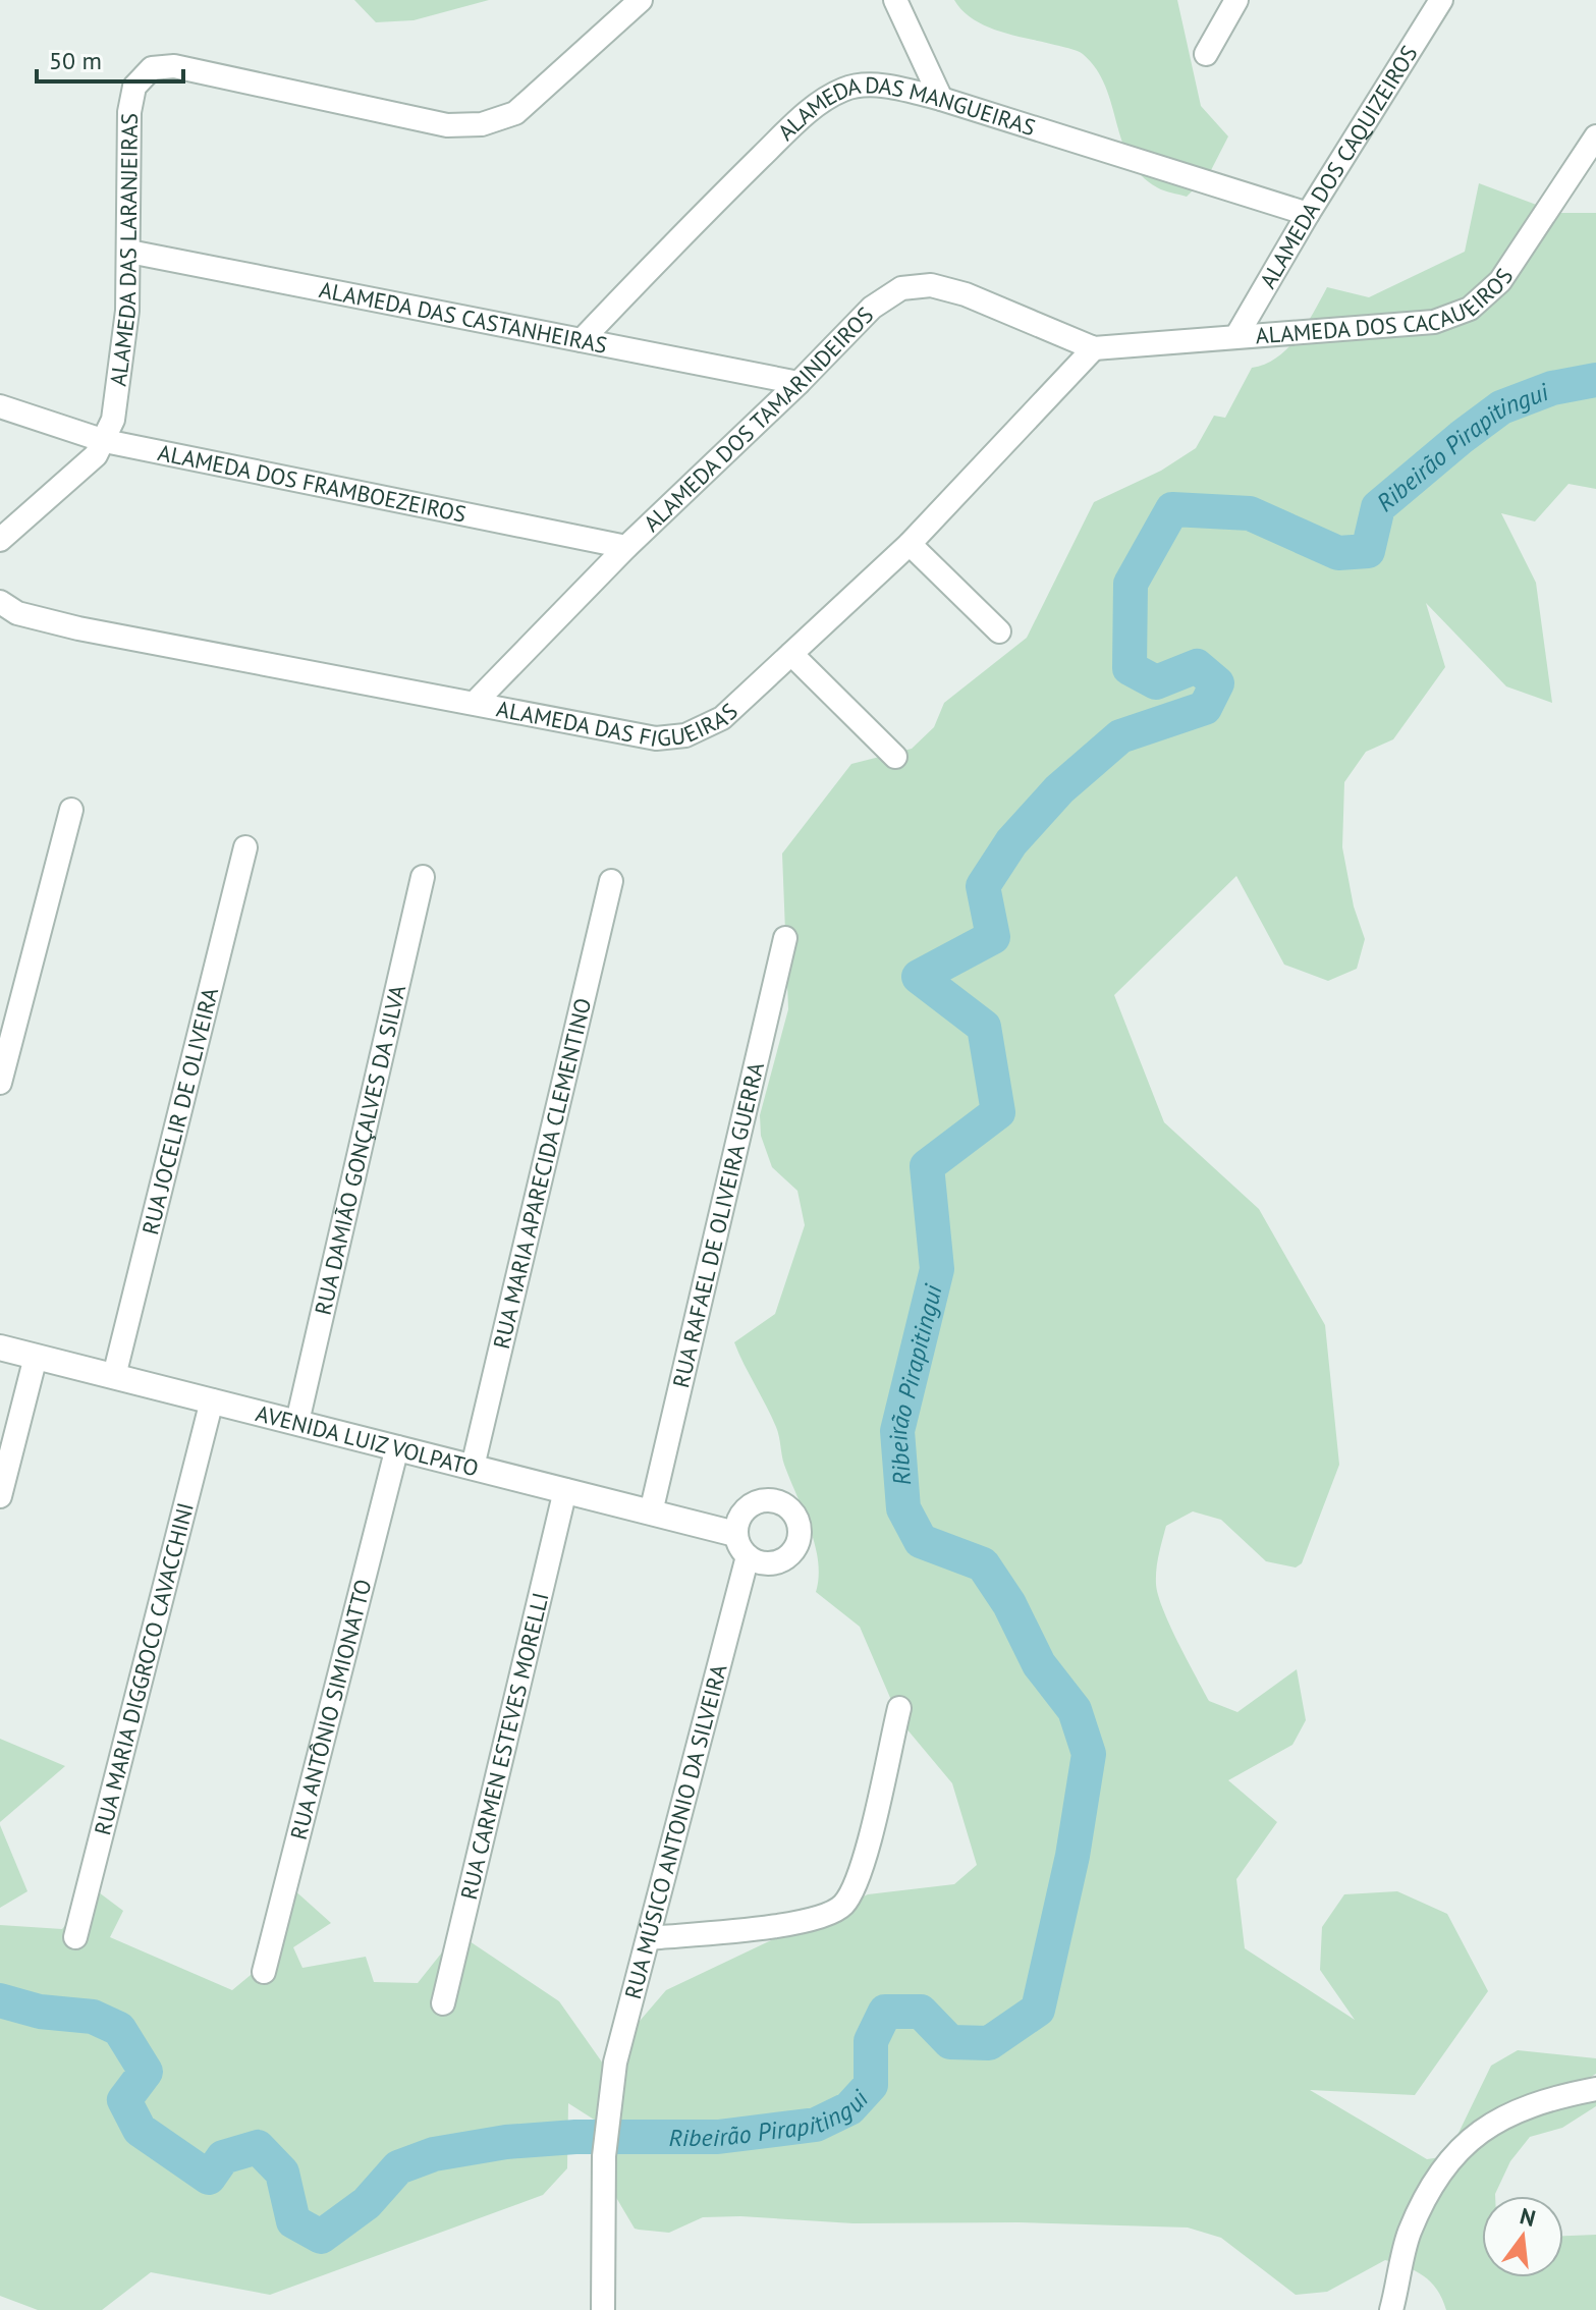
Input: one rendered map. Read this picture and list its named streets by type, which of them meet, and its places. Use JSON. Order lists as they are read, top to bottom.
{
  "streets": {
    "street": [
      "ALAMEDA DAS MANGUEIRAS",
      "ALAMEDA DOS CAQUIZEIROS",
      "ALAMEDA DAS LARANJEIRAS",
      "ALAMEDA DOS CACAUEIROS",
      "ALAMEDA DAS CASTANHEIRAS",
      "ALAMEDA DOS TAMARINDEIROS",
      "ALAMEDA DOS FRAMBOEZEIROS",
      "ALAMEDA DAS FIGUEIRAS",
      "RUA JOCELIR DE OLIVEIRA",
      "RUA DAMIÃO GONÇALVES DA SILVA",
      "RUA MARIA APARECIDA CLEMENTINO",
      "RUA RAFAEL DE OLIVEIRA GUERRA",
      "AVENIDA LUIZ VOLPATO",
      "RUA MARIA DIGGROCO CAVACCHINI",
      "RUA ANTÔNIO SIMIONATTO",
      "RUA CARMEN ESTEVES MORELLI",
      "RUA MÚSICO ANTONIO DA SILVEIRA"
    ]
  },
  "crossings": [
    ["ALAMEDA DAS MANGUEIRAS", "ALAMEDA DOS CAQUIZEIROS"],
    ["ALAMEDA DAS MANGUEIRAS", "ALAMEDA DAS CASTANHEIRAS"],
    ["ALAMEDA DOS CAQUIZEIROS", "ALAMEDA DOS CACAUEIROS"],
    ["ALAMEDA DAS LARANJEIRAS", "ALAMEDA DAS CASTANHEIRAS"],
    ["ALAMEDA DAS LARANJEIRAS", "ALAMEDA DOS FRAMBOEZEIROS"],
    ["ALAMEDA DOS CACAUEIROS", "ALAMEDA DOS TAMARINDEIROS"],
    ["ALAMEDA DOS CACAUEIROS", "ALAMEDA DAS FIGUEIRAS"],
    ["ALAMEDA DAS CASTANHEIRAS", "ALAMEDA DOS TAMARINDEIROS"],
    ["ALAMEDA DOS TAMARINDEIROS", "ALAMEDA DOS FRAMBOEZEIROS"],
    ["ALAMEDA DOS TAMARINDEIROS", "ALAMEDA DAS FIGUEIRAS"],
    ["RUA JOCELIR DE OLIVEIRA", "AVENIDA LUIZ VOLPATO"],
    ["RUA DAMIÃO GONÇALVES DA SILVA", "AVENIDA LUIZ VOLPATO"],
    ["RUA MARIA APARECIDA CLEMENTINO", "AVENIDA LUIZ VOLPATO"],
    ["RUA RAFAEL DE OLIVEIRA GUERRA", "AVENIDA LUIZ VOLPATO"],
    ["AVENIDA LUIZ VOLPATO", "RUA MARIA DIGGROCO CAVACCHINI"],
    ["AVENIDA LUIZ VOLPATO", "RUA ANTÔNIO SIMIONATTO"],
    ["AVENIDA LUIZ VOLPATO", "RUA CARMEN ESTEVES MORELLI"],
    ["AVENIDA LUIZ VOLPATO", "RUA MÚSICO ANTONIO DA SILVEIRA"]
  ],
  "water": ["Ribeirão Pirapitingui"],
  "scale_bar": "50 m",
  "north": "top"
}
